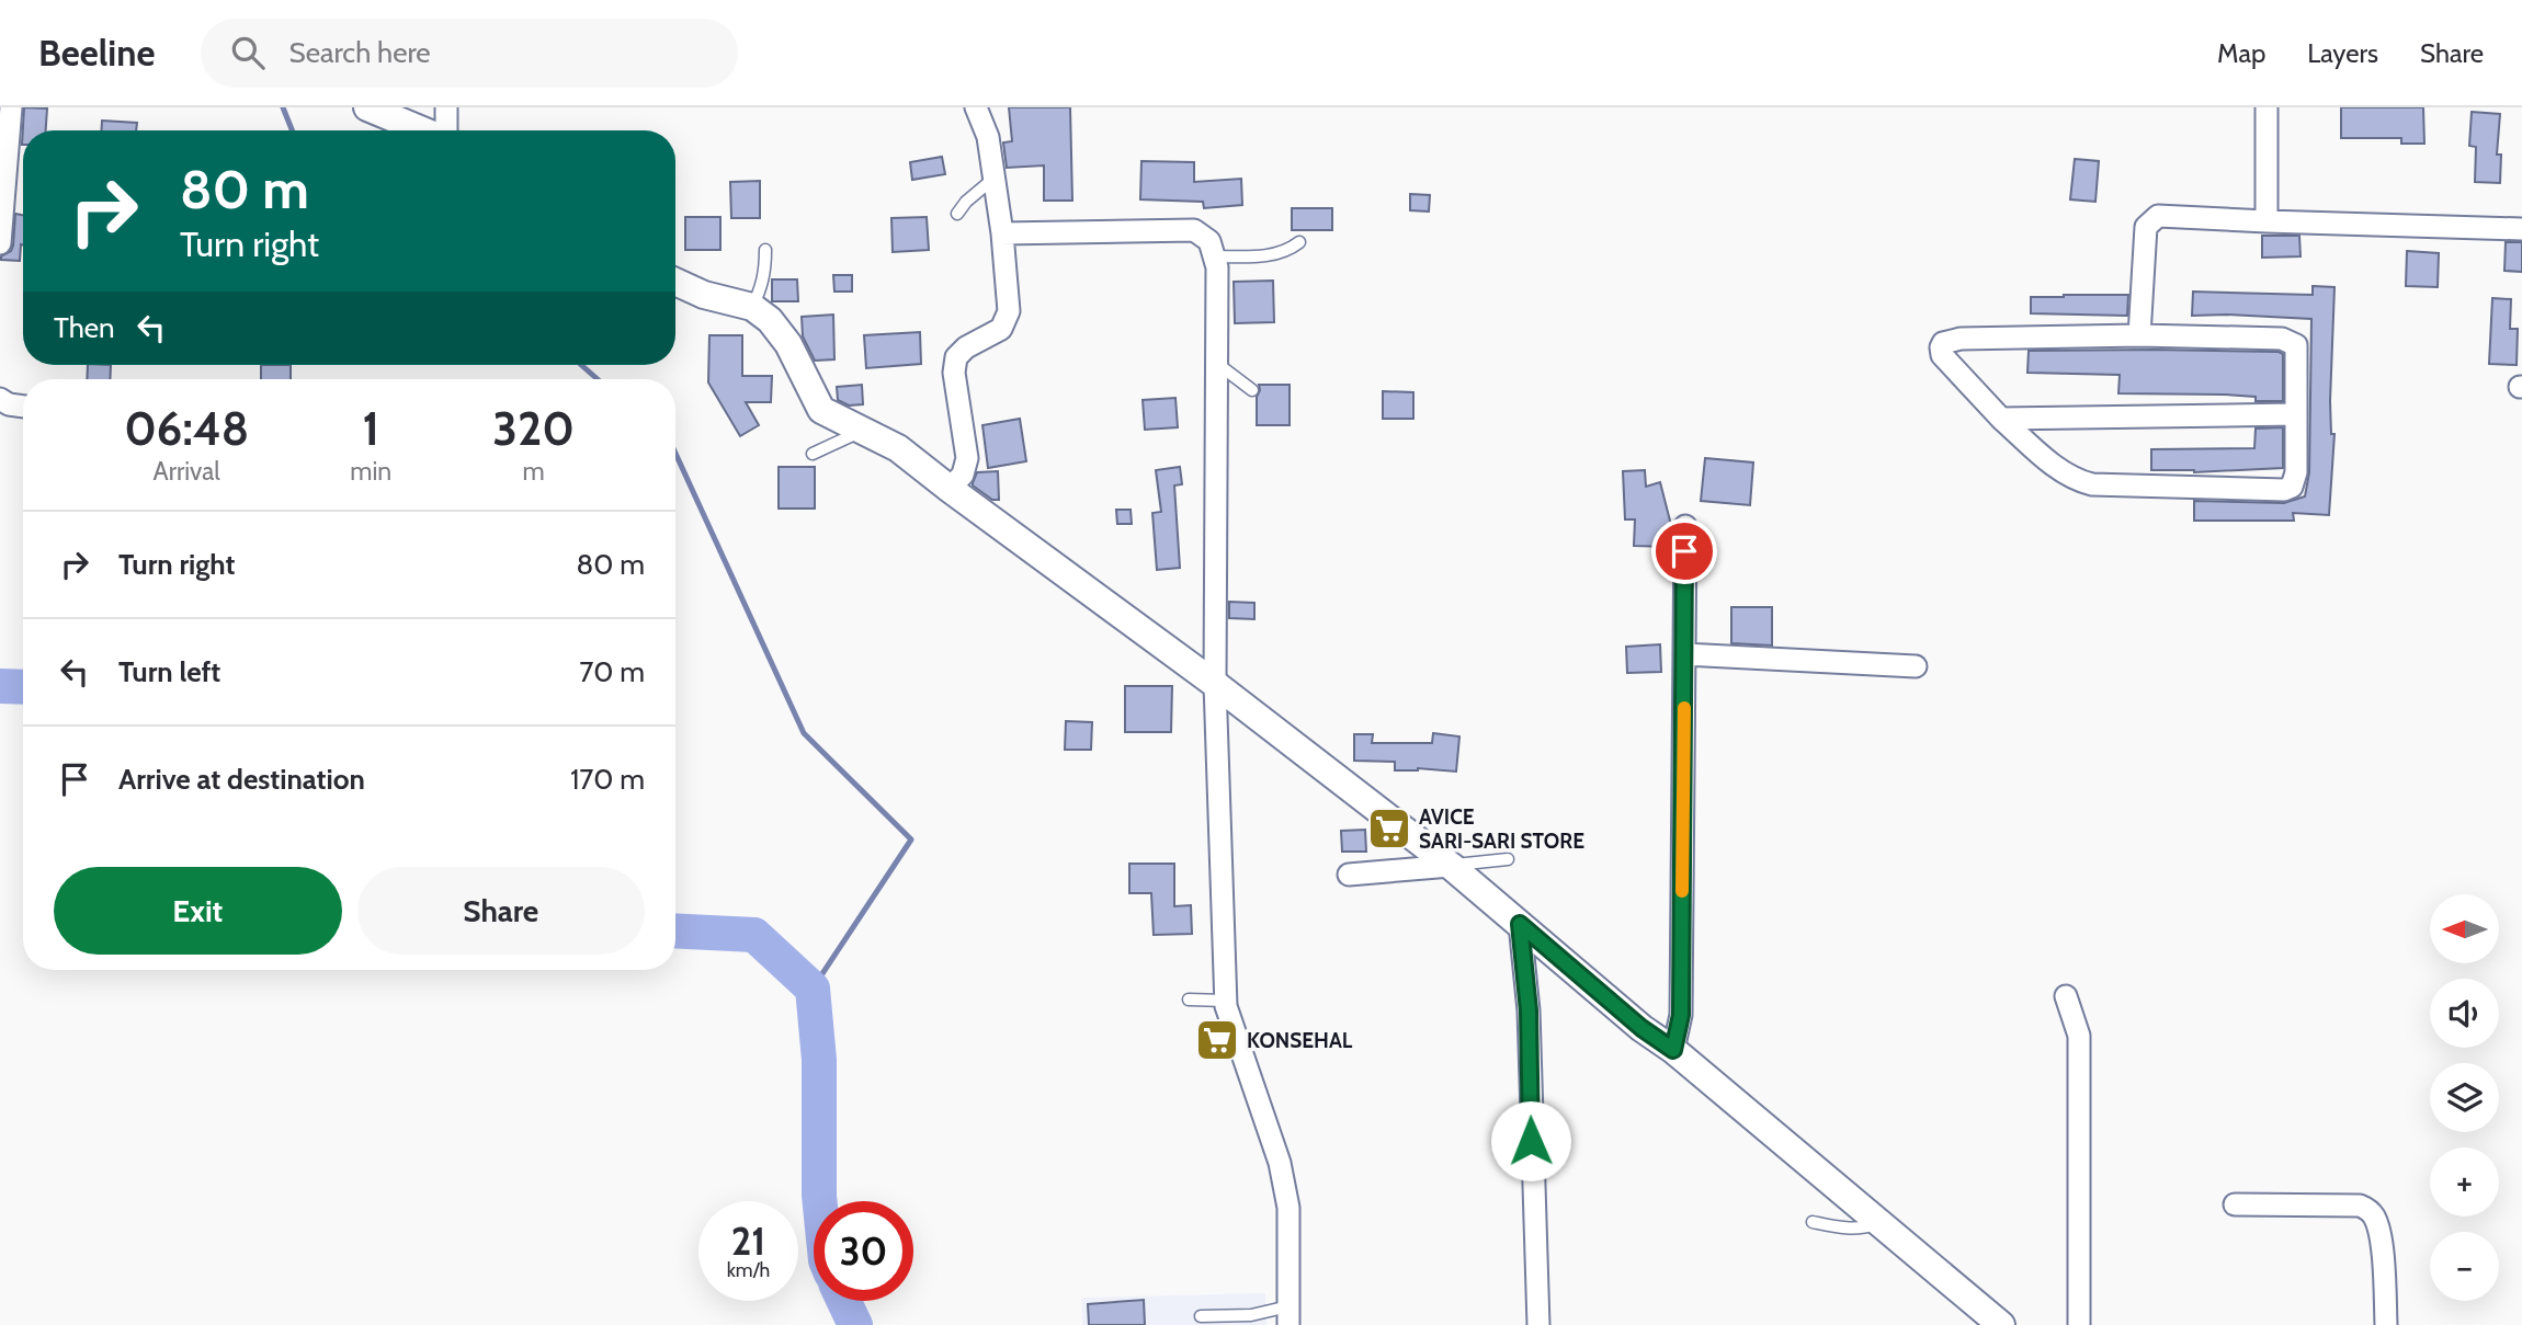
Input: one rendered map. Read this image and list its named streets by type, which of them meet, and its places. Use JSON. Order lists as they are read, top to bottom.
{
  "places": {
    "supermarket": ["AVICE SARI-SARI STORE", "KONSEHAL"]
  },
  "north": "left",
  "page": {
    "header": "Beeline",
    "search": "Search here",
    "nav": ["Map", "Layers", "Share"],
    "turn": ["80 m", "Turn right"],
    "then": "Then",
    "eta": [
      "06:48",
      "Arrival",
      "1",
      "min",
      "320",
      "m"
    ],
    "list": [
      {
        "name": "Turn right",
        "value": "80 m"
      },
      {
        "name": "Turn left",
        "value": "70 m"
      },
      {
        "name": "Arrive at destination",
        "value": "170 m"
      }
    ],
    "buttons": ["Exit", "Share"],
    "map_buttons": ["+", "−"],
    "speed": "21 km/h",
    "limit": "30"
  }
}
